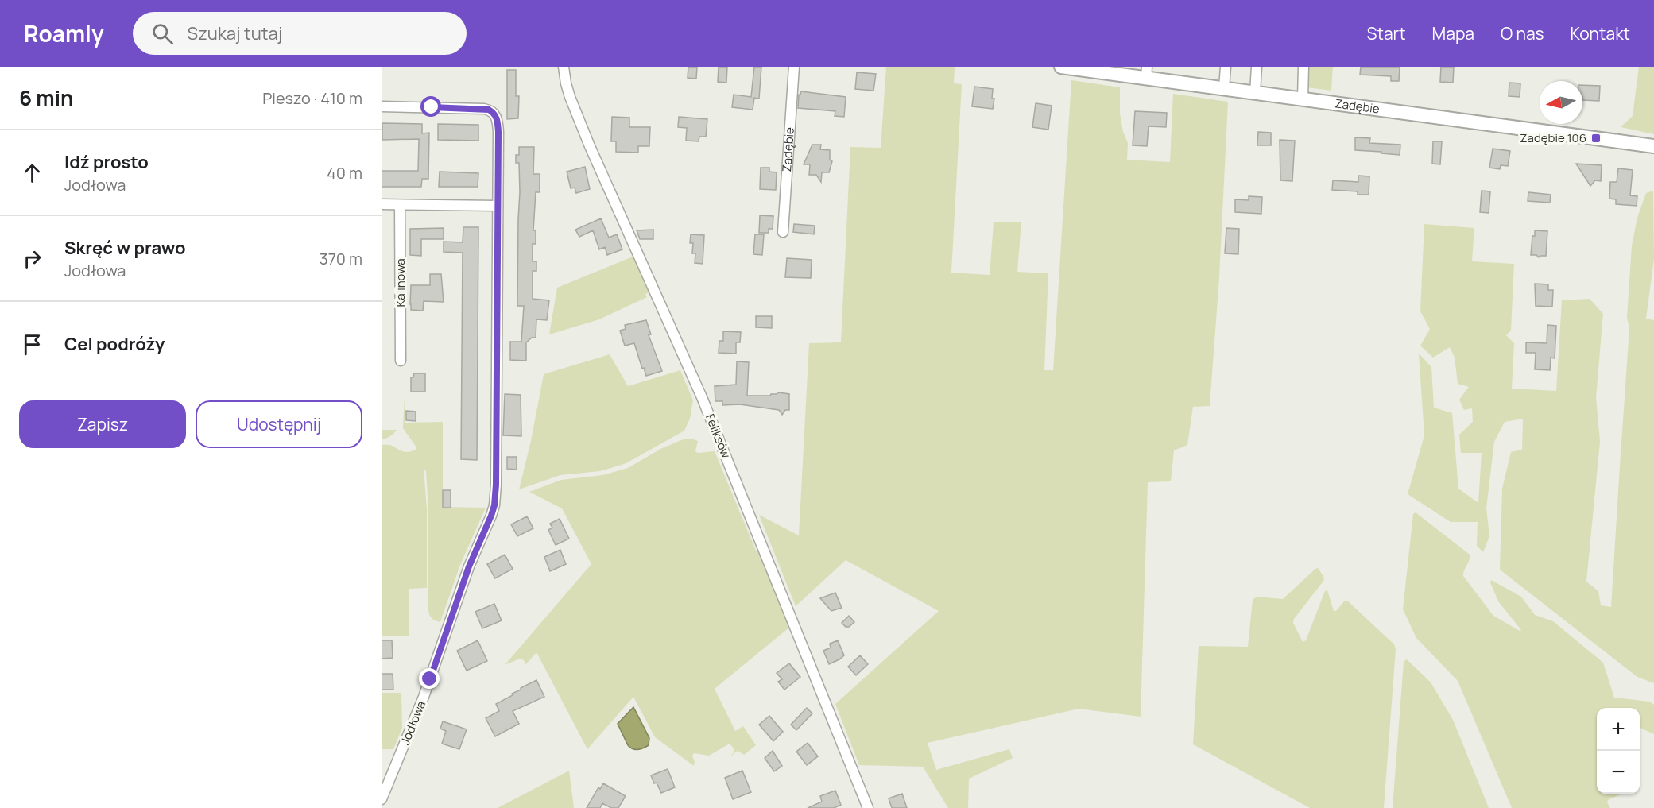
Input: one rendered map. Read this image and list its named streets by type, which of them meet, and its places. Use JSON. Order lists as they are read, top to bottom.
{
  "streets": {
    "street": [
      "Zadębie",
      "Kalinowa",
      "Feliksów",
      "Jodłowa"
    ]
  },
  "places": {
    "transit": ["Zadębie 106"]
  },
  "north": "left",
  "page": {
    "header": "Roamly",
    "search": "Szukaj tutaj",
    "nav": [
      "Start",
      "Mapa",
      "O nas",
      "Kontakt"
    ],
    "heading": ["6 min", "Pieszo · 410 m"],
    "list": [
      ["Idź prosto", "Jodłowa", "40 m"],
      ["Skręć w prawo", "Jodłowa", "370 m"],
      "Cel podróży"
    ],
    "buttons": ["Zapisz", "Udostępnij"],
    "map_buttons": ["+", "−"]
  }
}
